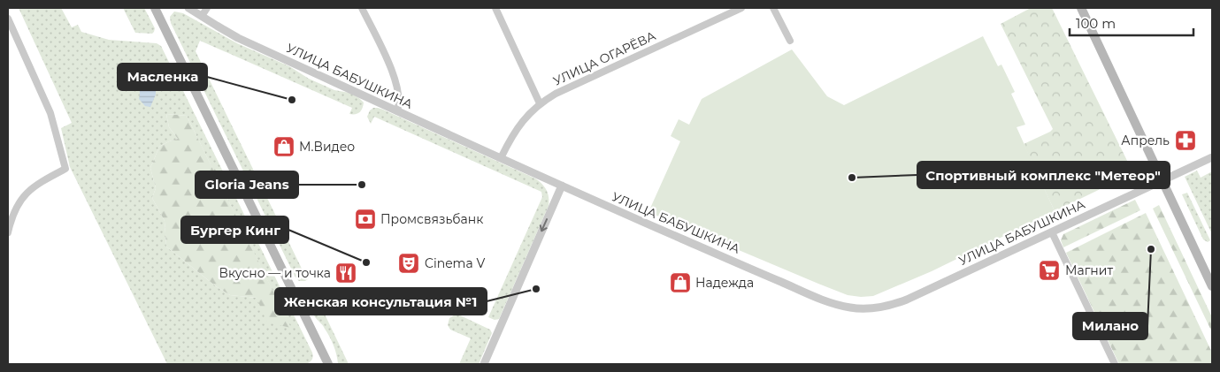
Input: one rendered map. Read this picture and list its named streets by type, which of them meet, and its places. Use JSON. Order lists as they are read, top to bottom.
{
  "streets": {
    "street": ["УЛИЦА ОГАРЁВА", "УЛИЦА БАБУШКИНА"]
  },
  "crossings": [
    ["УЛИЦА ОГАРЁВА", "УЛИЦА БАБУШКИНА"]
  ],
  "places": {
    "other": [
      "Масленка",
      "Спортивный комплекс \"Метеор\"",
      "Gloria Jeans",
      "Милано",
      "Бургер Кинг",
      "Женская консультация №1"
    ],
    "pharmacy": ["Апрель"],
    "shop": ["М.Видео", "Надежда"],
    "bank": ["Промсвязьбанк"],
    "theatre": ["Cinema V"],
    "supermarket": ["Магнит"],
    "restaurant": ["Вкусно — и точка"]
  },
  "scale_bar": "100 m"
}
